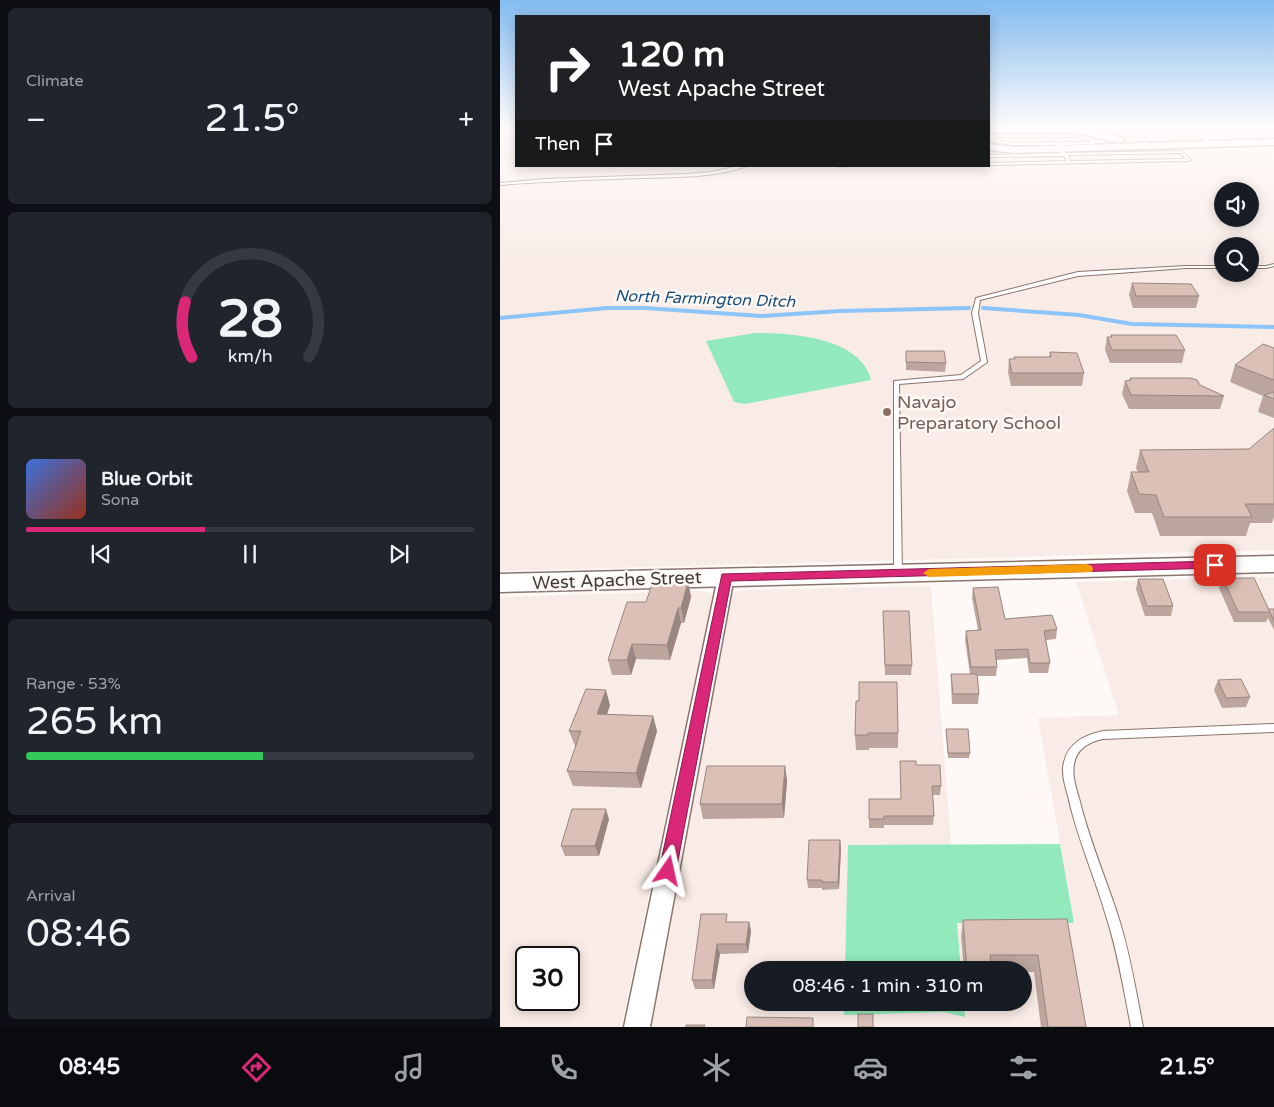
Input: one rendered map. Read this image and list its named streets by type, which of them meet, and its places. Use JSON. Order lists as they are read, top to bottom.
{
  "streets": {
    "street": ["West Apache Street"]
  },
  "water": ["North Farmington Ditch"],
  "places": ["Navajo Preparatory School"],
  "page": {
    "tile": [
      "Climate",
      ["Range · 53%", "265 km"],
      ["Arrival", "08:46"]
    ],
    "turn": ["120 m", "West Apache Street"],
    "heat": ["−", "21.5°", "+"],
    "then": "Then",
    "song": ["Blue Orbit", "Sona"],
    "limit": "30",
    "trip": "08:46 · 1 min · 310 m",
    "tabs": ["08:45", "21.5°"],
    "gauge": ["28", "km/h"]
  }
}
